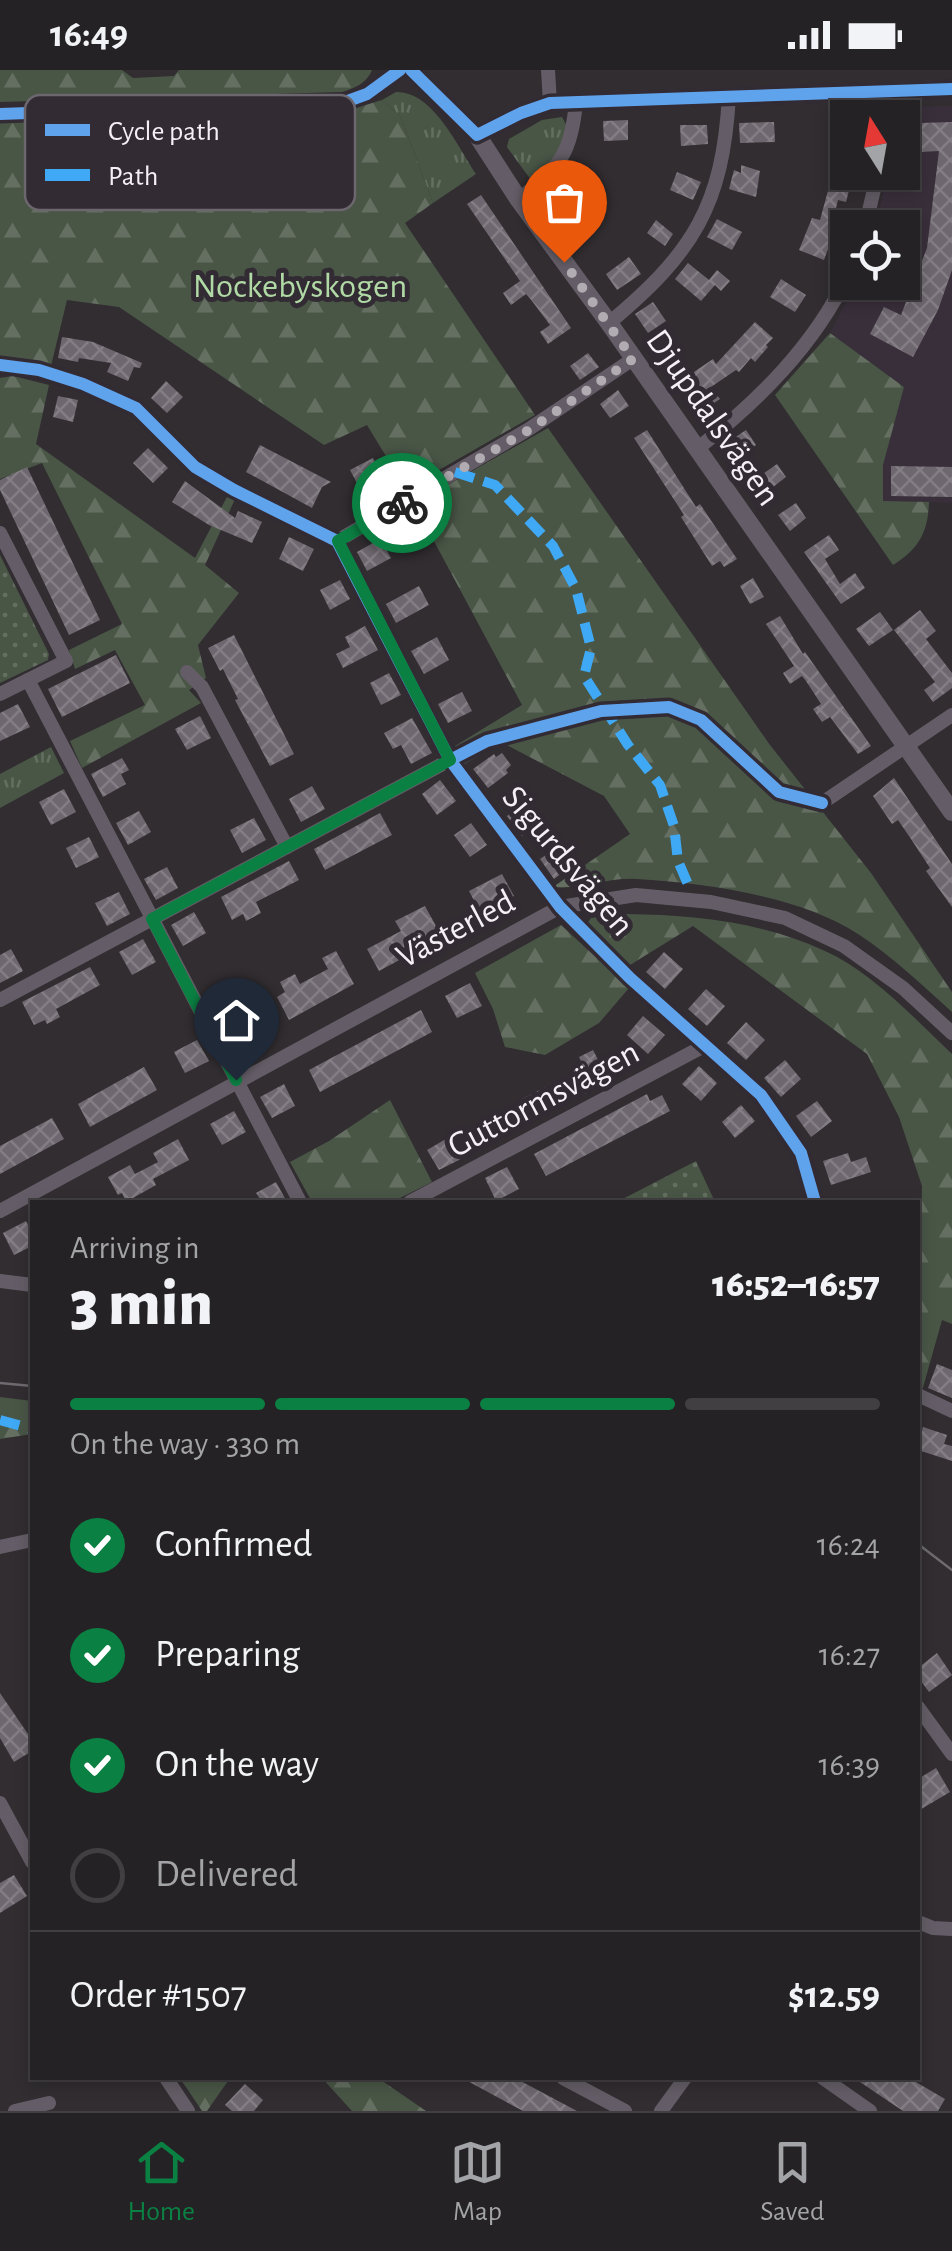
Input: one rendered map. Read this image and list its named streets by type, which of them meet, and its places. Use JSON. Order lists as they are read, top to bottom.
{
  "streets": {
    "street": [
      "Djupdalsvägen",
      "Sigurdsvägen",
      "Västerled",
      "Guttormsvägen"
    ]
  },
  "crossings": [
    ["Sigurdsvägen", "Västerled"],
    ["Sigurdsvägen", "Guttormsvägen"]
  ],
  "parks": ["Nockebyskogen"],
  "legend": ["Cycle path", "Path"],
  "north": "top",
  "page": {
    "status": "16:49",
    "heading": ["3 min", "Arriving in", "16:52–16:57"],
    "panel": ["Order #1507", "$12.59"],
    "bar": "On the way · 330 m",
    "list": [
      ["Confirmed", "16:24"],
      ["Preparing", "16:27"],
      ["On the way", "16:39"],
      "Delivered"
    ],
    "tabs": ["Home", "Map", "Saved"]
  }
}
